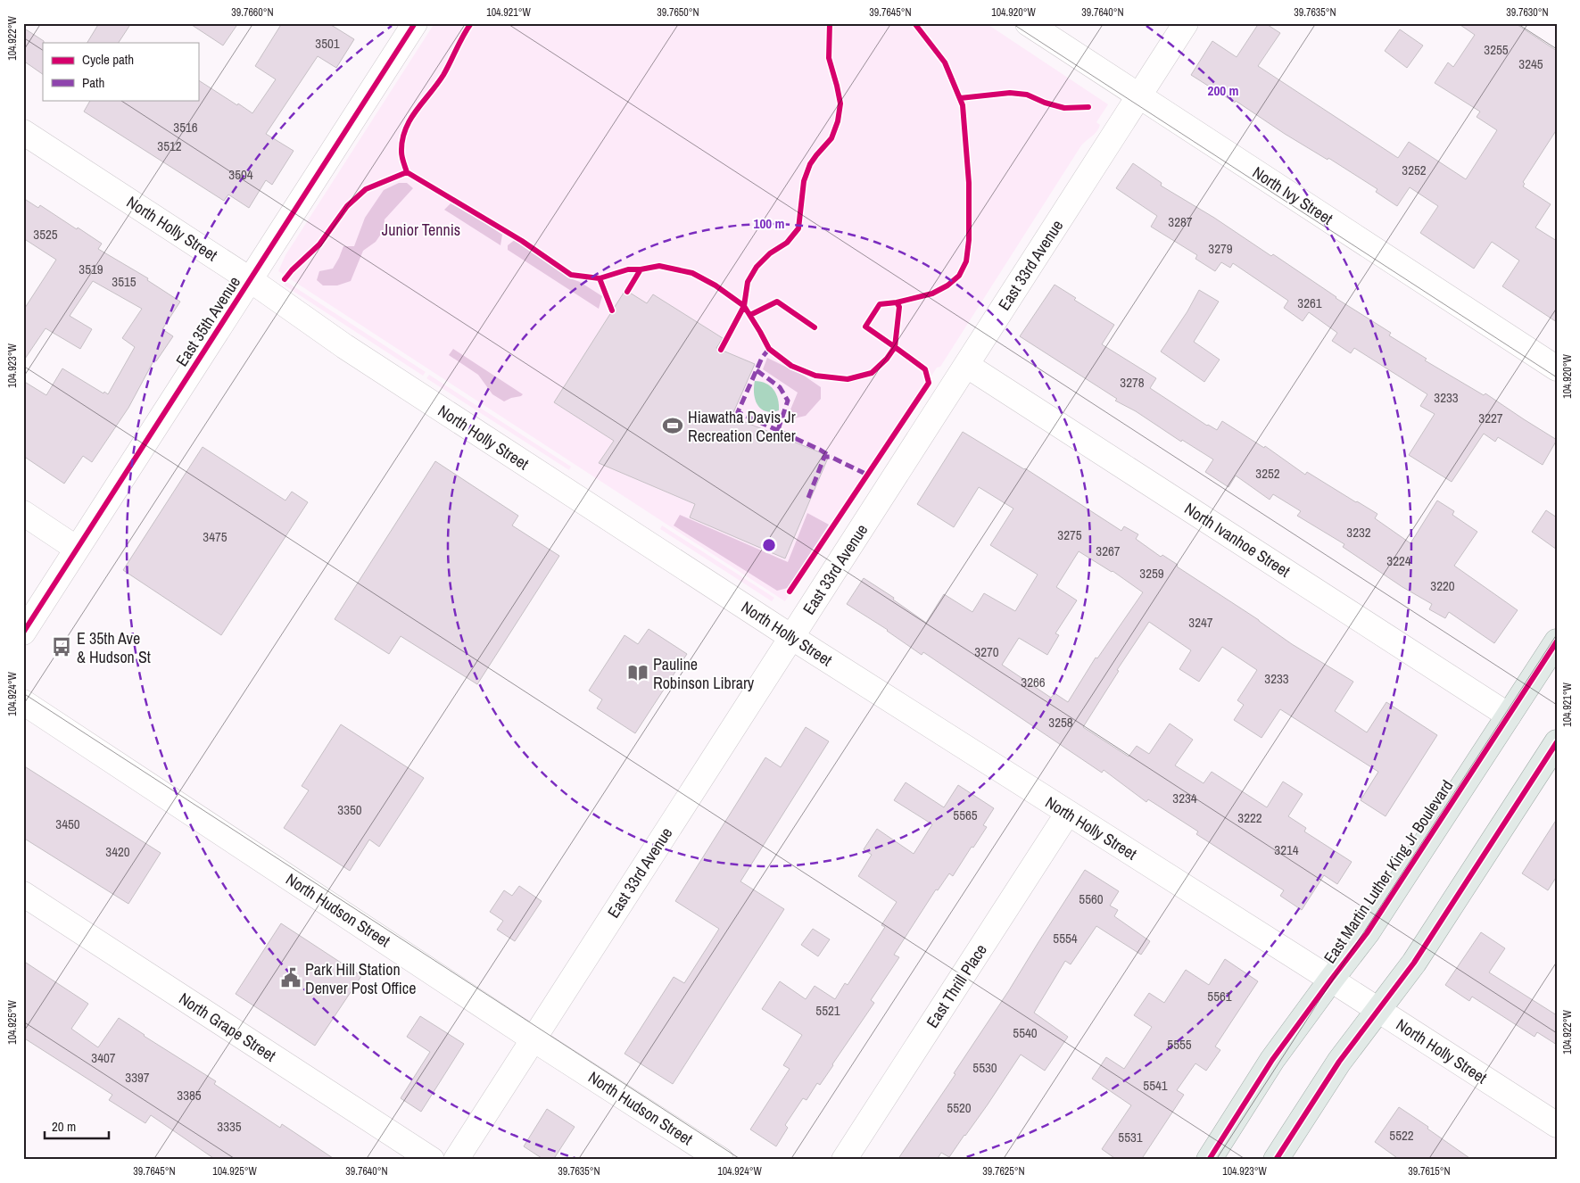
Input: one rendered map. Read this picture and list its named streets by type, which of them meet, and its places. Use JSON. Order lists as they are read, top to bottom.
{
  "streets": {
    "main road": ["East Martin Luther King Jr Boulevard"],
    "street": [
      "North Ivy Street",
      "North Holly Street",
      "East 33rd Avenue",
      "East 35th Avenue",
      "North Ivanhoe Street",
      "North Hudson Street",
      "East Thrill Place",
      "North Grape Street"
    ]
  },
  "crossings": [
    ["North Ivy Street", "East 33rd Avenue"],
    ["North Holly Street", "East 33rd Avenue"],
    ["North Holly Street", "East 35th Avenue"],
    ["North Holly Street", "East Martin Luther King Jr Boulevard"],
    ["North Holly Street", "East Thrill Place"],
    ["East 33rd Avenue", "North Ivanhoe Street"],
    ["East 33rd Avenue", "North Hudson Street"],
    ["North Ivanhoe Street", "East Martin Luther King Jr Boulevard"]
  ],
  "parks": ["Junior Tennis"],
  "places": {
    "sports": ["Hiawatha Davis Jr Recreation Center"],
    "bus stop": ["E 35th Ave & Hudson St"],
    "library": ["Pauline Robinson Library"],
    "public building": ["Park Hill Station Denver Post Office"]
  },
  "house_numbers": [
    "3501",
    "3255",
    "3245",
    "3516",
    "3512",
    "3252",
    "3504",
    "3287",
    "3525",
    "3279",
    "3519",
    "3515",
    "3261",
    "3278",
    "3233",
    "3227",
    "3252",
    "3232",
    "3275",
    "3475",
    "3267",
    "3224",
    "3259",
    "3220",
    "3247",
    "3270",
    "3233",
    "3266",
    "3258",
    "3234",
    "3350",
    "5565",
    "3222",
    "3450",
    "3214",
    "3420",
    "5560",
    "5554",
    "5561",
    "5521",
    "5540",
    "5555",
    "3407",
    "5530",
    "3397",
    "5541",
    "3385",
    "5520",
    "3335",
    "5522",
    "5531"
  ],
  "legend": ["Cycle path", "Path"],
  "scale_bar": "20 m",
  "coordinates": [
    "39.7660°N",
    "104.921°W",
    "39.7650°N",
    "39.7645°N",
    "104.920°W",
    "39.7640°N",
    "39.7635°N",
    "39.7630°N",
    "104.922°W",
    "104.923°W",
    "104.924°W",
    "104.925°W",
    "39.7625°N",
    "39.7615°N"
  ],
  "rings": ["200 m", "100 m"]
}
